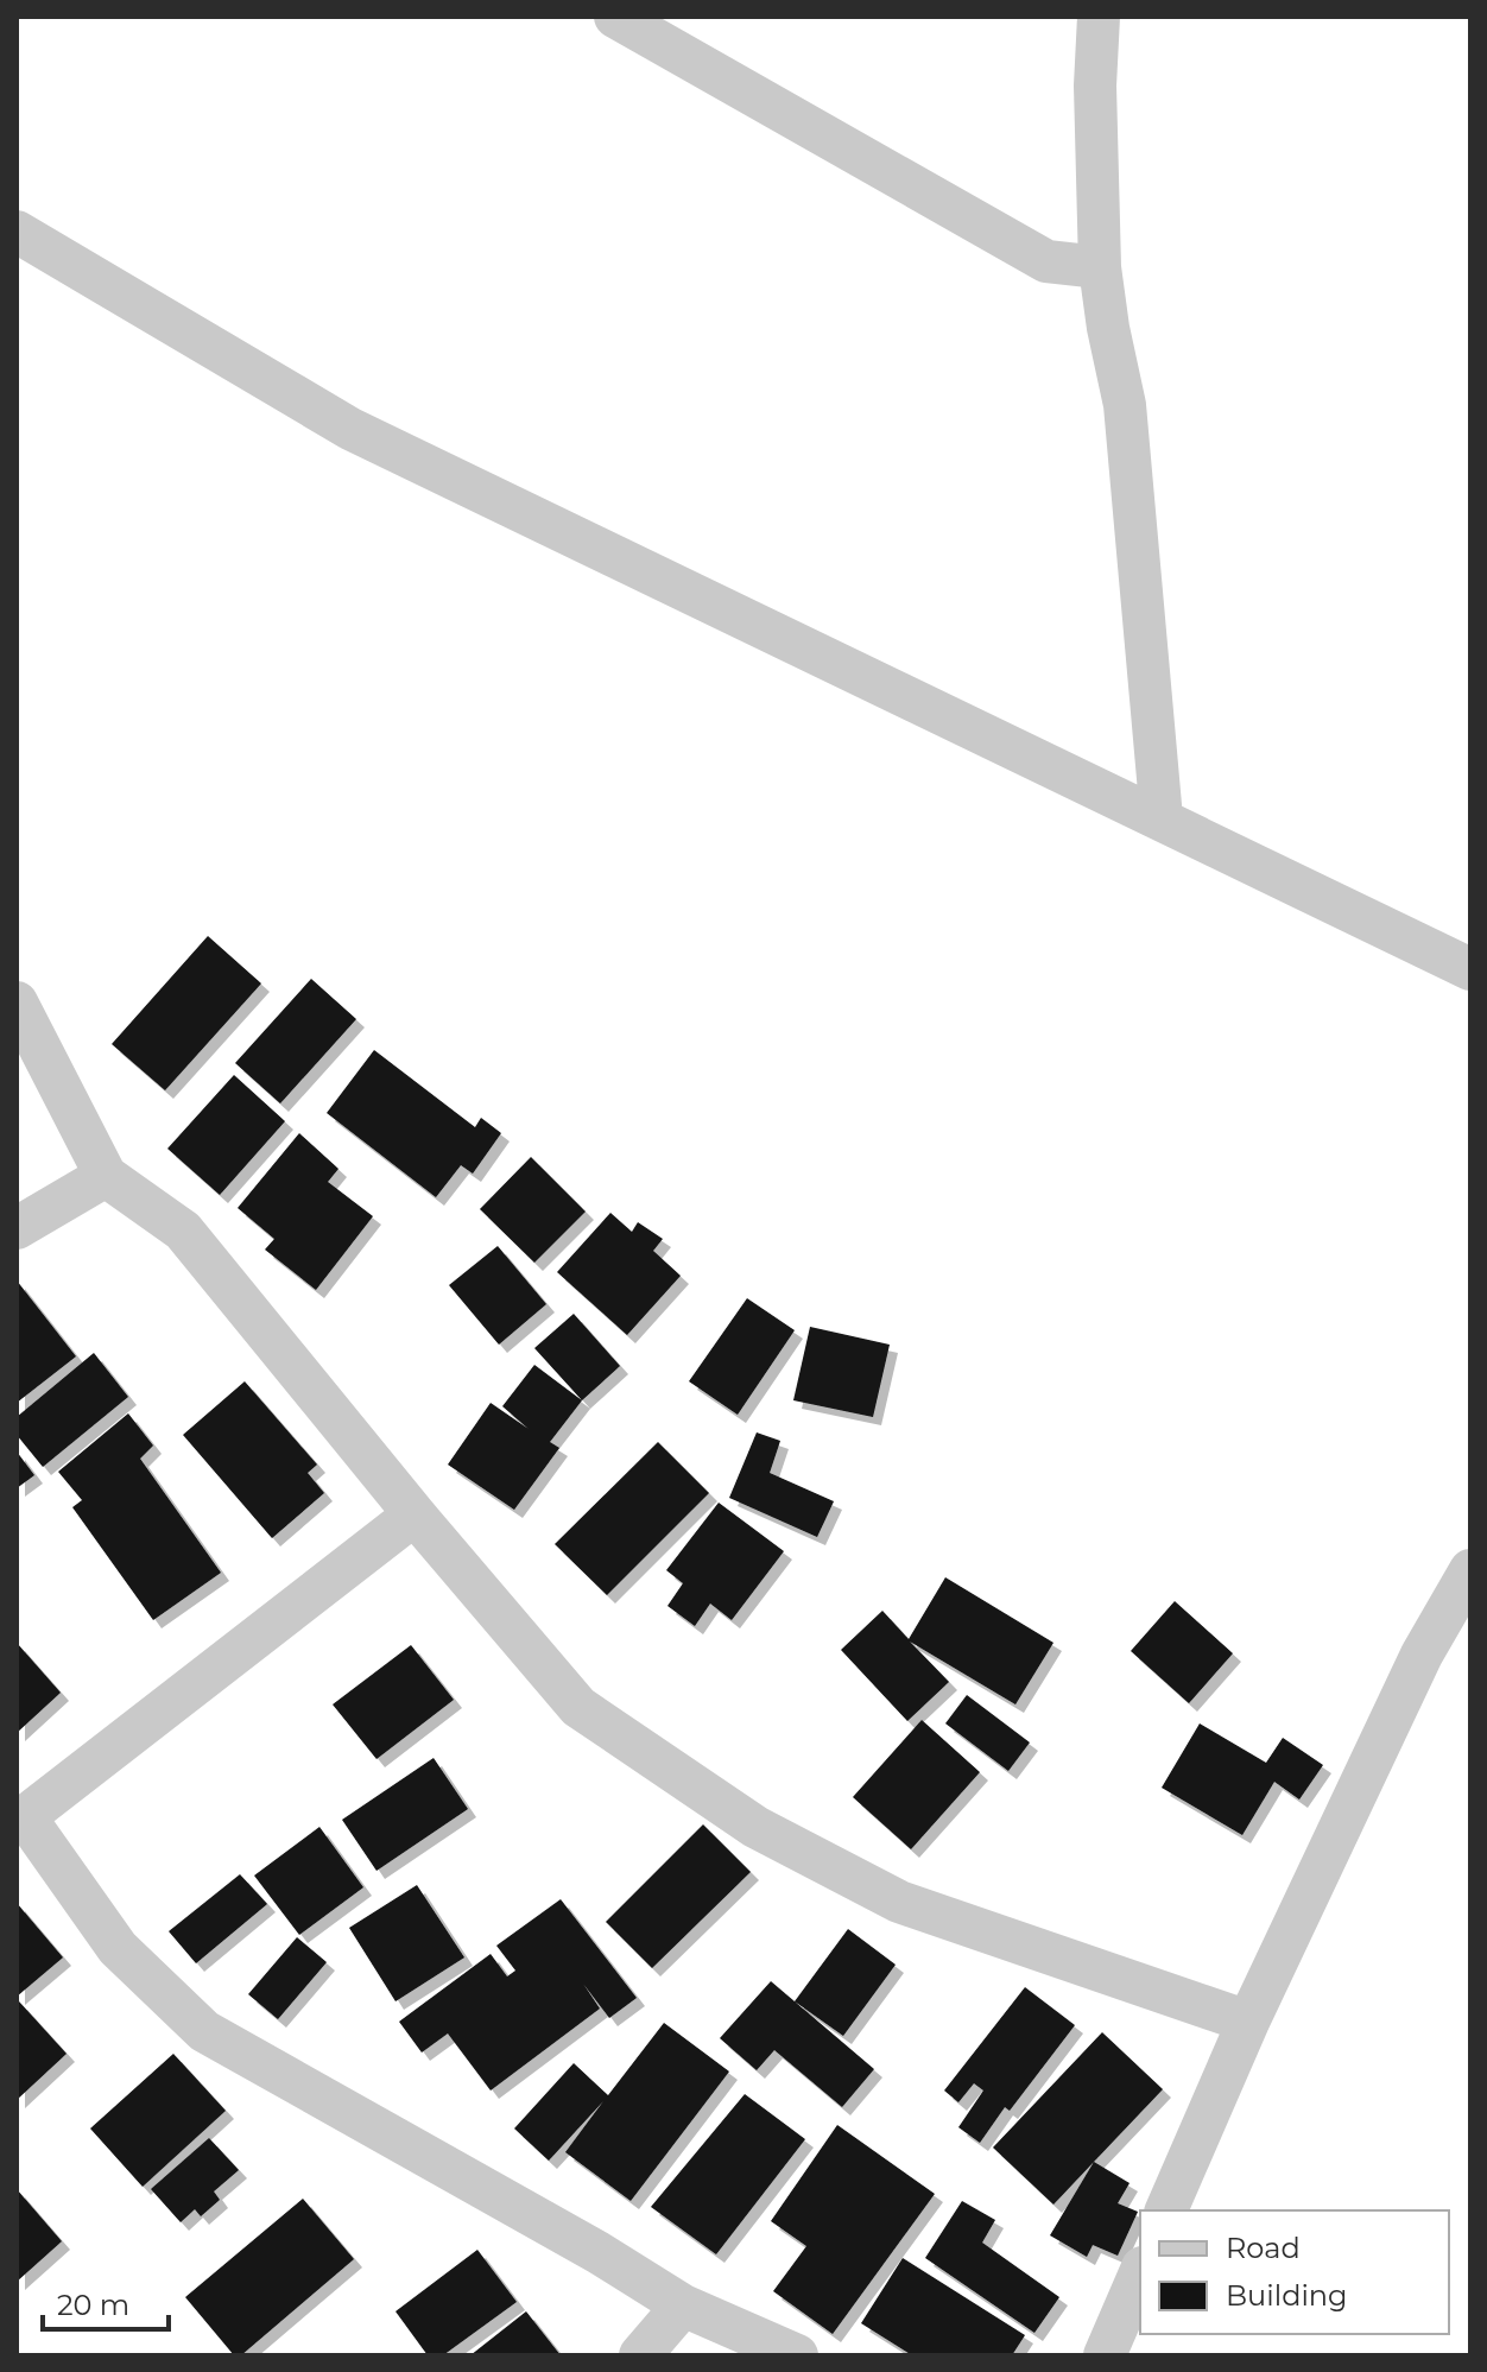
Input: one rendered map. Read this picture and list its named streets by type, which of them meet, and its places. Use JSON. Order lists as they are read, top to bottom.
{
  "legend": ["Road", "Building"],
  "scale_bar": "20 m"
}
